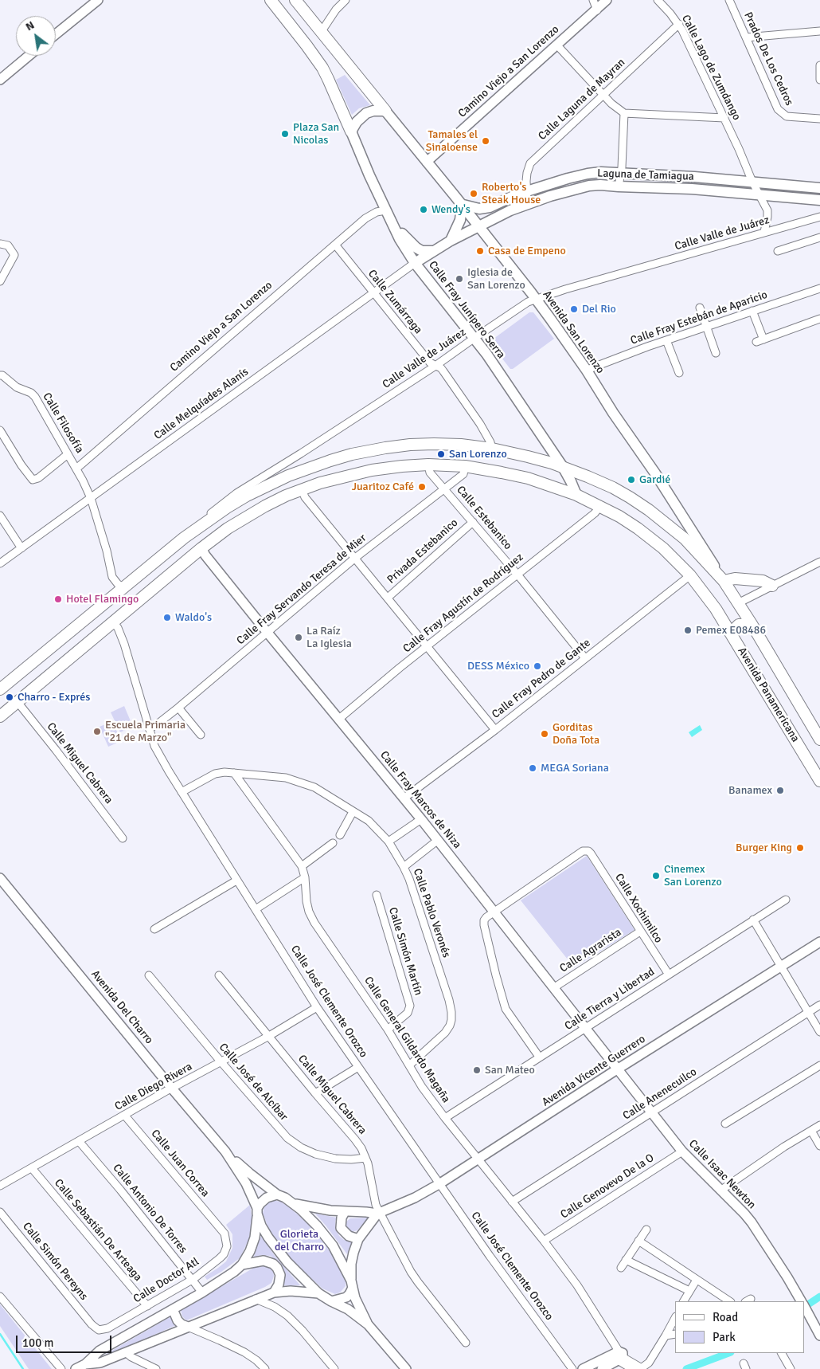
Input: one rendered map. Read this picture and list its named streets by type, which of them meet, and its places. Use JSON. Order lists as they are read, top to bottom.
{
  "streets": {
    "main road": [
      "Laguna de Tamiagua",
      "Calle Fray Junípero Serra",
      "Avenida San Lorenzo",
      "Avenida Panamericana"
    ],
    "street": [
      "Prados De Los Cedros",
      "Calle Lago de Zumdango",
      "Camino Viejo a San Lorenzo",
      "Calle Laguna de Mayran",
      "Calle Valle de Juárez",
      "Calle Zumárraga",
      "Calle Fray Estebán de Aparicio",
      "Calle Melquíades Alanís",
      "Calle Filosofía",
      "Calle Estebanico",
      "Privada Estebanico",
      "Calle Fray Servando Teresa de Mier",
      "Calle Fray Agustín de Rodríguez",
      "Calle Fray Pedro de Gante",
      "Calle Miguel Cabrera",
      "Calle Fray Marcos de Niza",
      "Calle Xochimilco",
      "Calle Pablo Veronés",
      "Calle Agrarista",
      "Calle Simón Martín",
      "Calle Tierra y Libertad",
      "Calle José Clemente Orozco",
      "Avenida Del Charro",
      "Calle General Gildardo Magaña",
      "Avenida Vicente Guerrero",
      "Calle José de Alcíbar",
      "Calle Diego Rivera",
      "Calle Anenecuilco",
      "Calle Juan Correa",
      "Calle Isaac Newton",
      "Calle Genovevo De la O",
      "Calle Antonio De Torres",
      "Calle Sebastián De Arteaga",
      "Calle Simón Pereyns",
      "Calle Doctor Atl"
    ]
  },
  "crossings": [
    ["Calle Lago de Zumdango", "Calle Laguna de Mayran"],
    ["Calle Lago de Zumdango", "Laguna de Tamiagua"],
    ["Calle Lago de Zumdango", "Calle Valle de Juárez"],
    ["Camino Viejo a San Lorenzo", "Calle Zumárraga"],
    ["Camino Viejo a San Lorenzo", "Calle Fray Junípero Serra"],
    ["Camino Viejo a San Lorenzo", "Avenida San Lorenzo"],
    ["Camino Viejo a San Lorenzo", "Calle Filosofía"],
    ["Calle Laguna de Mayran", "Laguna de Tamiagua"],
    ["Laguna de Tamiagua", "Calle Fray Junípero Serra"],
    ["Laguna de Tamiagua", "Avenida San Lorenzo"],
    ["Laguna de Tamiagua", "Calle Melquíades Alanís"],
    ["Calle Valle de Juárez", "Calle Zumárraga"],
    ["Calle Valle de Juárez", "Calle Fray Junípero Serra"],
    ["Calle Valle de Juárez", "Avenida San Lorenzo"],
    ["Calle Valle de Juárez", "Avenida Panamericana"],
    ["Calle Zumárraga", "Calle Melquíades Alanís"],
    ["Calle Zumárraga", "Avenida Panamericana"],
    ["Calle Fray Junípero Serra", "Calle Melquíades Alanís"],
    ["Calle Fray Junípero Serra", "Avenida Panamericana"],
    ["Calle Fray Estebán de Aparicio", "Avenida San Lorenzo"],
    ["Avenida San Lorenzo", "Avenida Panamericana"],
    ["Calle Melquíades Alanís", "Calle Filosofía"],
    ["Calle Estebanico", "Privada Estebanico"],
    ["Calle Estebanico", "Calle Fray Servando Teresa de Mier"],
    ["Calle Estebanico", "Calle Fray Agustín de Rodríguez"],
    ["Calle Estebanico", "Calle Fray Pedro de Gante"],
    ["Calle Estebanico", "Avenida Panamericana"],
    ["Calle Fray Servando Teresa de Mier", "Avenida Panamericana"],
    ["Calle Fray Servando Teresa de Mier", "Calle Fray Marcos de Niza"],
    ["Calle Fray Servando Teresa de Mier", "Calle José Clemente Orozco"],
    ["Calle Fray Agustín de Rodríguez", "Avenida Panamericana"],
    ["Calle Fray Agustín de Rodríguez", "Calle Fray Marcos de Niza"],
    ["Calle Fray Pedro de Gante", "Avenida Panamericana"],
    ["Calle Fray Pedro de Gante", "Calle Fray Marcos de Niza"],
    ["Avenida Panamericana", "Calle Miguel Cabrera"],
    ["Avenida Panamericana", "Calle Fray Marcos de Niza"],
    ["Avenida Panamericana", "Calle José Clemente Orozco"],
    ["Calle Miguel Cabrera", "Avenida Vicente Guerrero"],
    ["Calle Miguel Cabrera", "Calle José de Alcíbar"],
    ["Calle Miguel Cabrera", "Calle Diego Rivera"],
    ["Calle Fray Marcos de Niza", "Calle Xochimilco"],
    ["Calle Fray Marcos de Niza", "Calle Agrarista"],
    ["Calle Fray Marcos de Niza", "Calle Tierra y Libertad"],
    ["Calle Fray Marcos de Niza", "Avenida Vicente Guerrero"],
    ["Calle Fray Marcos de Niza", "Calle Isaac Newton"],
    ["Calle Xochimilco", "Calle Agrarista"],
    ["Calle Xochimilco", "Calle Tierra y Libertad"],
    ["Calle Pablo Veronés", "Calle José Clemente Orozco"],
    ["Calle Pablo Veronés", "Calle General Gildardo Magaña"],
    ["Calle Simón Martín", "Calle General Gildardo Magaña"],
    ["Calle Tierra y Libertad", "Calle General Gildardo Magaña"],
    ["Calle José Clemente Orozco", "Avenida Vicente Guerrero"],
    ["Calle José Clemente Orozco", "Calle Diego Rivera"],
    ["Avenida Del Charro", "Calle Diego Rivera"],
    ["Calle General Gildardo Magaña", "Avenida Vicente Guerrero"],
    ["Calle General Gildardo Magaña", "Calle Anenecuilco"],
    ["Calle General Gildardo Magaña", "Calle Genovevo De la O"],
    ["Avenida Vicente Guerrero", "Calle Isaac Newton"],
    ["Calle José de Alcíbar", "Calle Diego Rivera"],
    ["Calle Diego Rivera", "Calle Juan Correa"],
    ["Calle Diego Rivera", "Calle Antonio De Torres"],
    ["Calle Diego Rivera", "Calle Sebastián De Arteaga"],
    ["Calle Anenecuilco", "Calle Isaac Newton"],
    ["Calle Juan Correa", "Calle Doctor Atl"],
    ["Calle Isaac Newton", "Calle Genovevo De la O"],
    ["Calle Antonio De Torres", "Calle Doctor Atl"],
    ["Calle Sebastián De Arteaga", "Calle Doctor Atl"],
    ["Calle Simón Pereyns", "Calle Doctor Atl"]
  ],
  "parks": ["Glorieta del Charro"],
  "places": [
    "Plaza San Nicolas",
    "Tamales el Sinaloense",
    "Roberto's Steak House",
    "Wendy's",
    "Casa de Empeno",
    "Iglesia de San Lorenzo",
    "Del Rio",
    "San Lorenzo",
    "Gardié",
    "Juaritoz Café",
    "Hotel Flamingo",
    "Waldo's",
    "Pemex E08486",
    "La Raíz La Iglesia",
    "DESS México",
    "Charro - Exprés",
    "Escuela Primaria \"21 de Marzo\"",
    "Gorditas Doña Tota",
    "MEGA Soriana",
    "Banamex",
    "Burger King",
    "Cinemex San Lorenzo",
    "San Mateo"
  ],
  "legend": ["Road", "Park"],
  "scale_bar": "100 m",
  "north": "top left"
}
